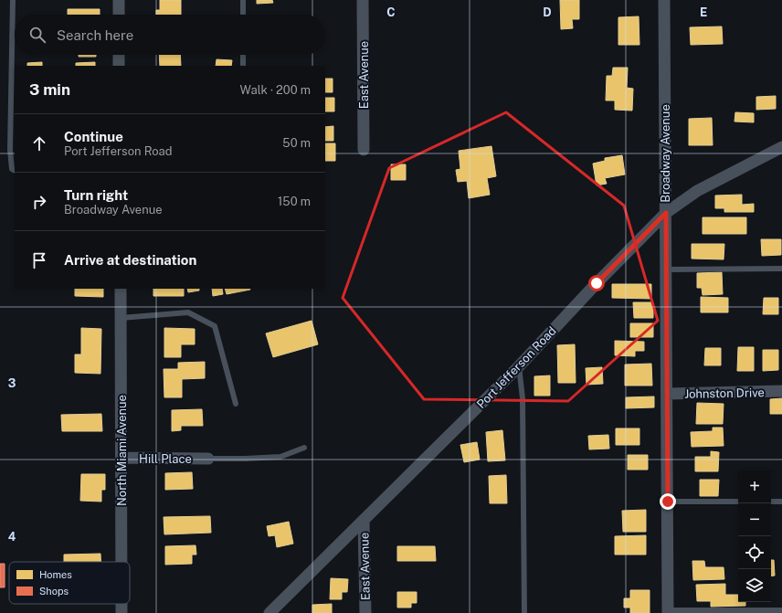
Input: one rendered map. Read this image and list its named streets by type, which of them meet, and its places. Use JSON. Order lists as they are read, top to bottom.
{
  "streets": {
    "street": [
      "East Avenue",
      "Broadway Avenue",
      "Port Jefferson Road",
      "Johnston Drive",
      "North Miami Avenue",
      "Hill Place"
    ]
  },
  "crossings": [
    ["East Avenue", "Port Jefferson Road"],
    ["Broadway Avenue", "Port Jefferson Road"],
    ["Broadway Avenue", "Johnston Drive"],
    ["North Miami Avenue", "Hill Place"]
  ],
  "legend": ["Homes", "Shops"],
  "page": {
    "search": "Search here",
    "heading": ["3 min", "Walk · 200 m"],
    "list": [
      ["Continue", "Port Jefferson Road", "50 m"],
      ["Turn right", "Broadway Avenue", "150 m"],
      "Arrive at destination"
    ],
    "map_buttons": ["+", "−"]
  },
  "grid": {
    "columns": ["C", "D", "E"],
    "rows": ["3", "4"]
  }
}
